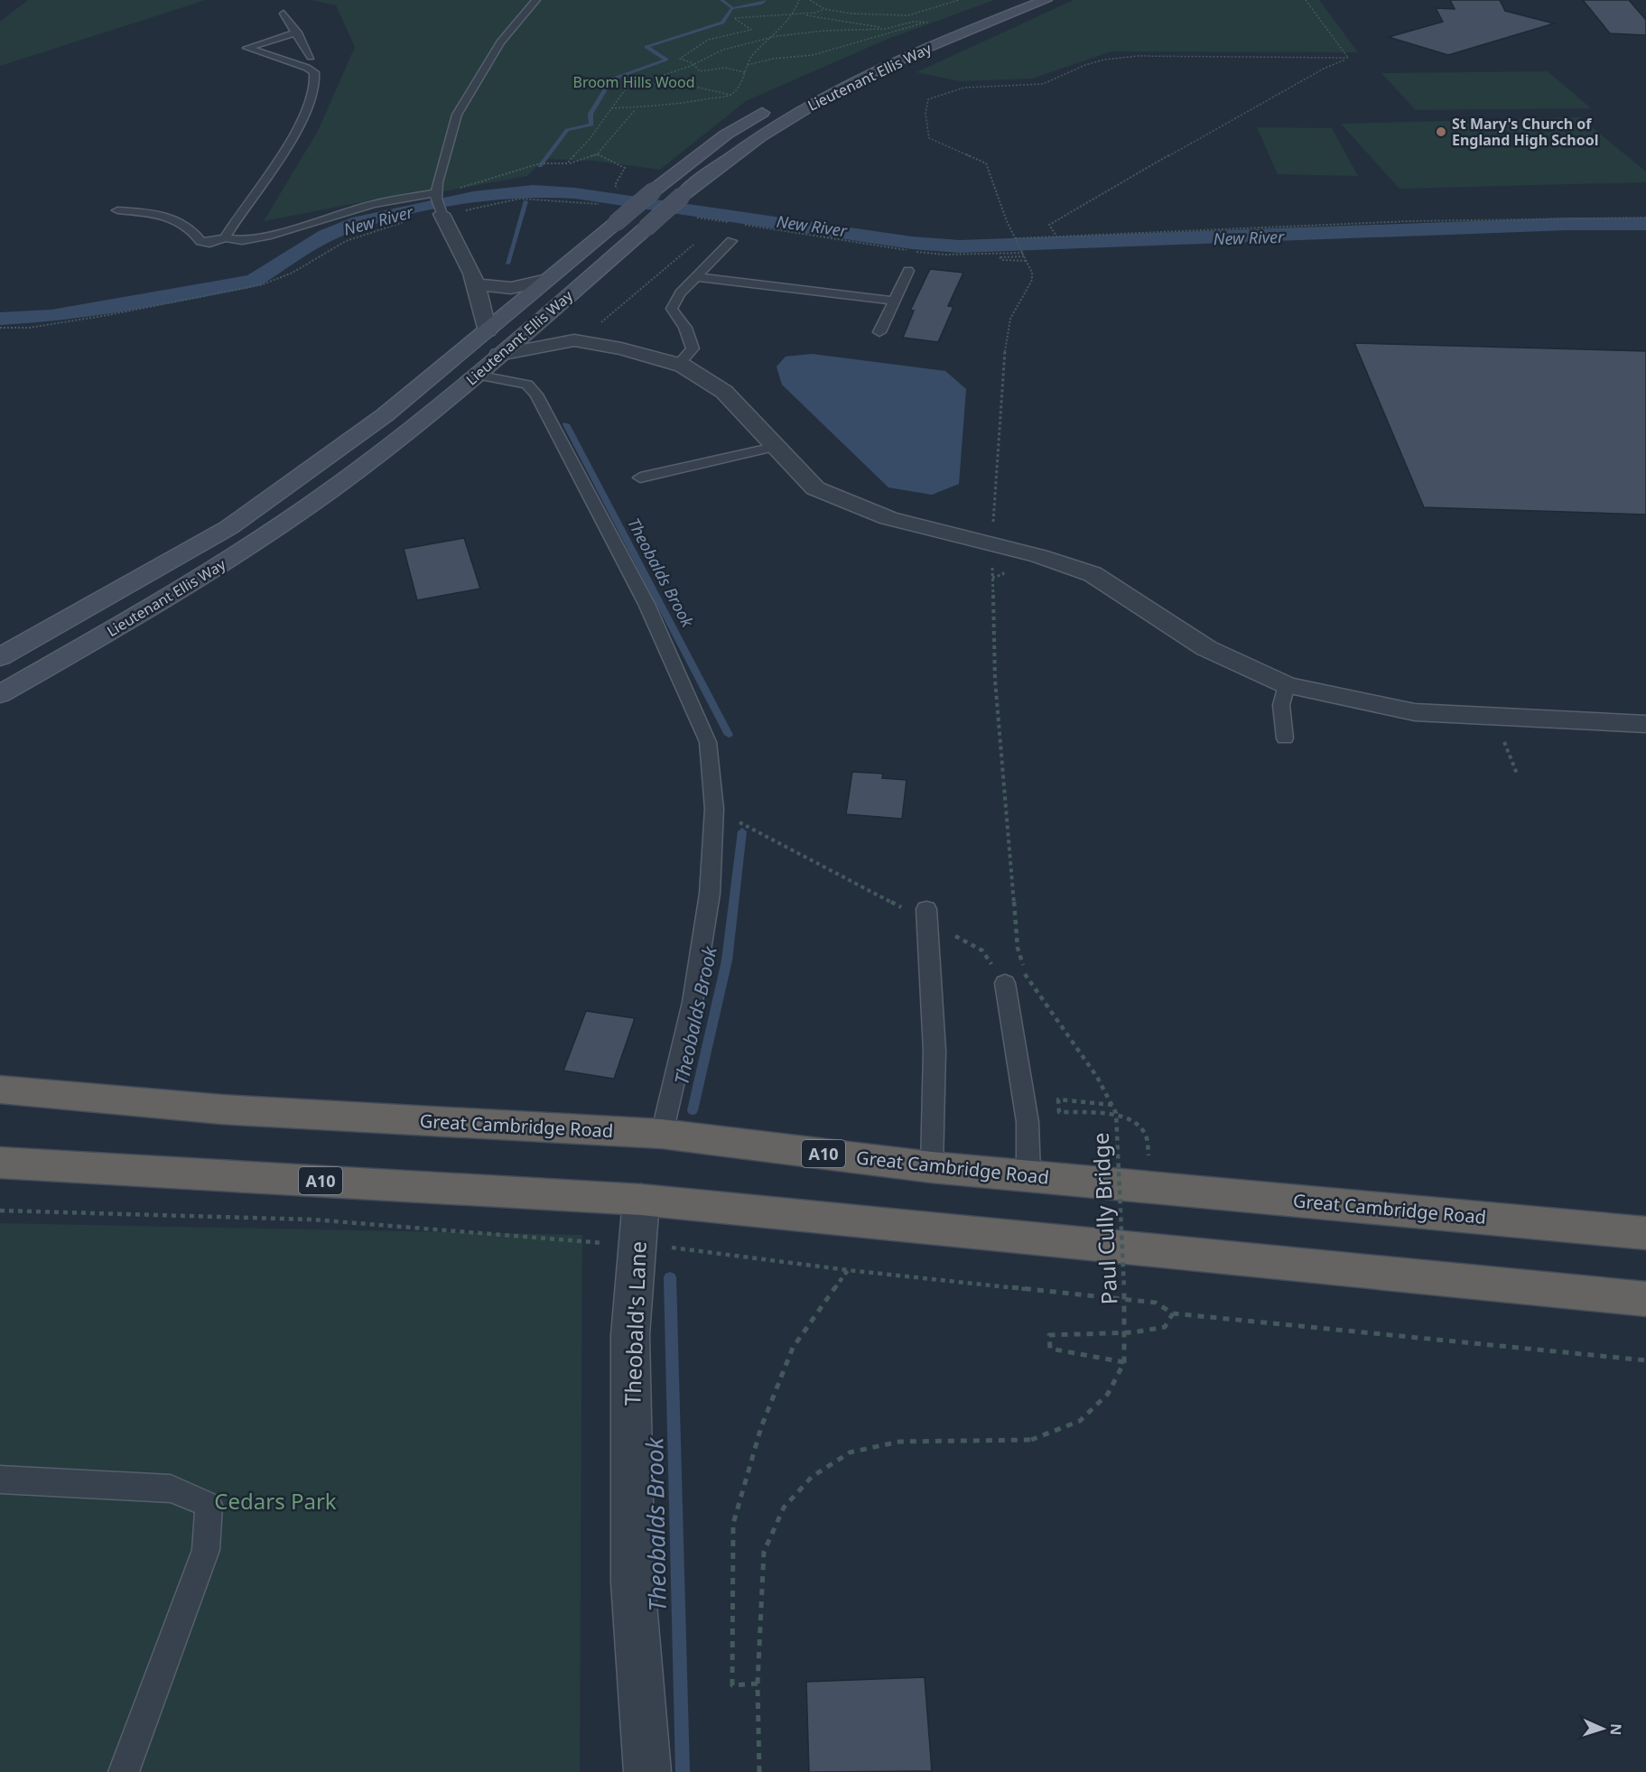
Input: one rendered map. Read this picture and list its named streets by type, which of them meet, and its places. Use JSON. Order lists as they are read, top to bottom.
{
  "streets": {
    "highway": ["Great Cambridge Road", "A10"],
    "main road": ["Lieutenant Ellis Way"],
    "street": ["Theobald's Lane"],
    "path": ["Paul Cully Bridge"]
  },
  "crossings": [
    ["A10", "Theobald's Lane"]
  ],
  "water": ["New River", "Theobalds Brook"],
  "parks": ["Broom Hills Wood", "Cedars Park"],
  "places": ["St Mary's Church of England High School"],
  "north": "right"
}
